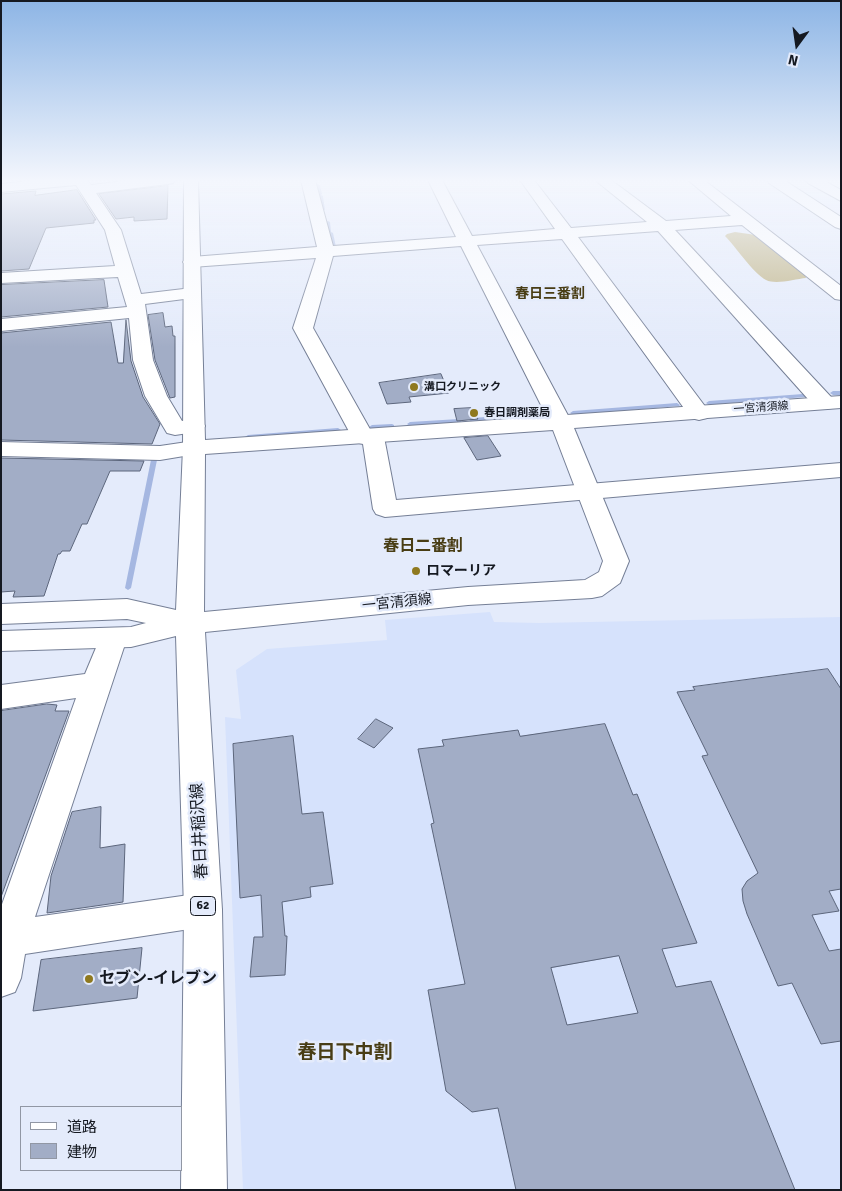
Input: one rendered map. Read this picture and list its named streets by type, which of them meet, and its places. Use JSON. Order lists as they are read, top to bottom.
{
  "streets": {
    "street": ["一宮清須線", "春日井稲沢線", "62"]
  },
  "crossings": [
    ["一宮清須線", "春日井稲沢線"]
  ],
  "districts": ["春日三番割", "春日二番割", "春日下中割"],
  "places": [
    "溝口クリニック",
    "春日調剤薬局",
    "ロマーリア",
    "セブン-イレブン"
  ],
  "legend": ["道路", "建物"],
  "north": "bottom"
}
